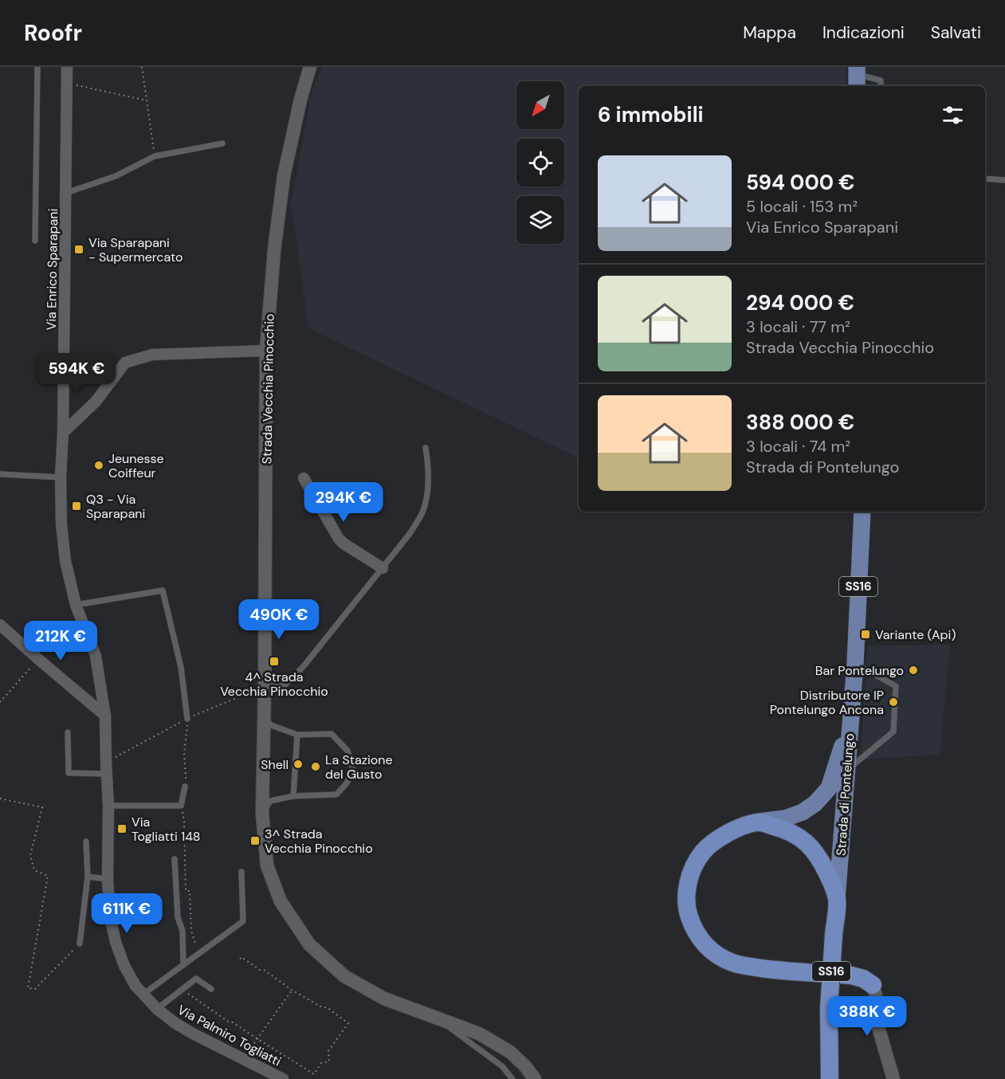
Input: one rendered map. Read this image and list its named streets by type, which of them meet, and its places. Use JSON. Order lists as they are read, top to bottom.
{
  "streets": {
    "highway": ["SS16", "Strada di Pontelungo"],
    "street": ["Via Enrico Sparapani", "Strada Vecchia Pinocchio", "Via Palmiro Togliatti"]
  },
  "crossings": [
    ["Via Enrico Sparapani", "Via Palmiro Togliatti"]
  ],
  "places": {
    "transit": [
      "Via Sparapani - Supermercato",
      "Q3 - Via Sparapani",
      "Variante (Api)",
      "4^ Strada Vecchia Pinocchio",
      "Via Togliatti 148",
      "3^ Strada Vecchia Pinocchio"
    ],
    "other": [
      "Jeunesse Coiffeur",
      "Bar Pontelungo",
      "Distributore IP Pontelungo Ancona",
      "Shell",
      "La Stazione del Gusto"
    ]
  },
  "north": "bottom left",
  "page": {
    "header": "Roofr",
    "nav": ["Mappa", "Indicazioni", "Salvati"],
    "heading": "6 immobili",
    "list": [
      {
        "name": "594 000 €",
        "note": "5 locali · 153 m² · Via Enrico Sparapani"
      },
      {
        "name": "294 000 €",
        "note": "3 locali · 77 m² · Strada Vecchia Pinocchio"
      },
      {
        "name": "388 000 €",
        "note": "3 locali · 74 m² · Strada di Pontelungo"
      }
    ],
    "price": [
      "594K €",
      "294K €",
      "490K €",
      "212K €",
      "611K €",
      "388K €"
    ]
  }
}
